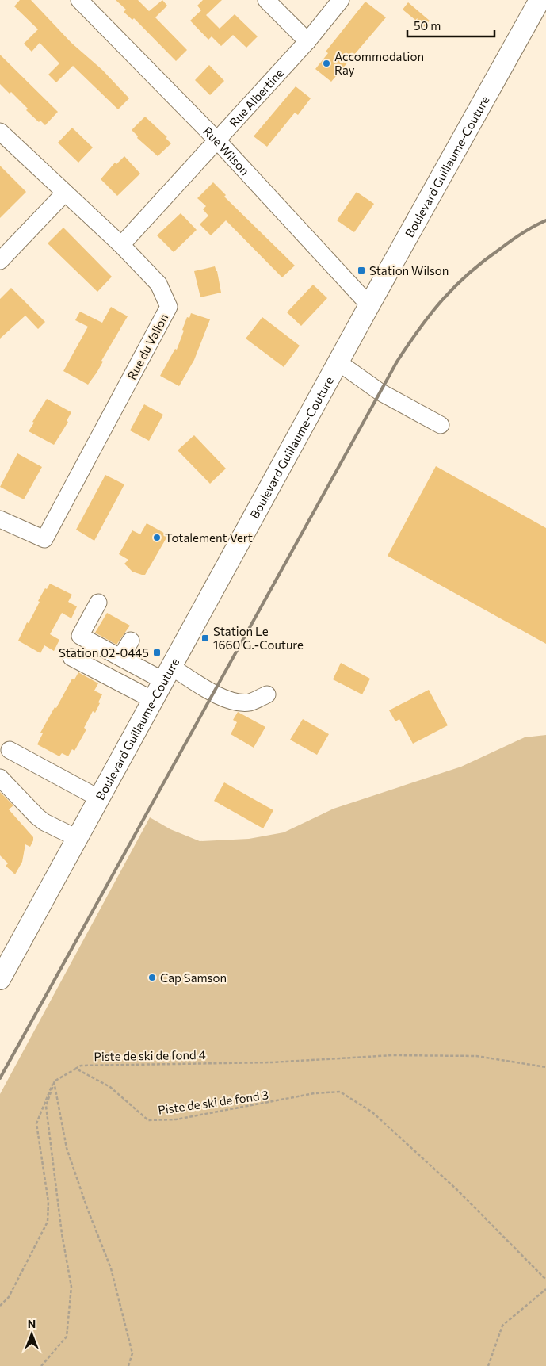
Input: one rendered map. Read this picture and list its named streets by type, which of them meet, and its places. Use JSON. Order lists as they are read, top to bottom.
{
  "streets": {
    "main road": ["Boulevard Guillaume-Couture"],
    "street": ["Rue Albertine", "Rue Wilson", "Rue du Vallon"],
    "path": ["Piste de ski de fond 4", "Piste de ski de fond 3"]
  },
  "crossings": [
    ["Rue Albertine", "Rue Wilson"],
    ["Rue Albertine", "Rue du Vallon"],
    ["Rue Wilson", "Boulevard Guillaume-Couture"],
    ["Piste de ski de fond 4", "Piste de ski de fond 3"]
  ],
  "places": {
    "other": ["Accommodation Ray", "Totalement Vert", "Cap Samson"],
    "transit": ["Station Wilson", "Station Le 1660 G.-Couture", "Station 02-0445"]
  },
  "scale_bar": "50 m",
  "north": "top"
}
